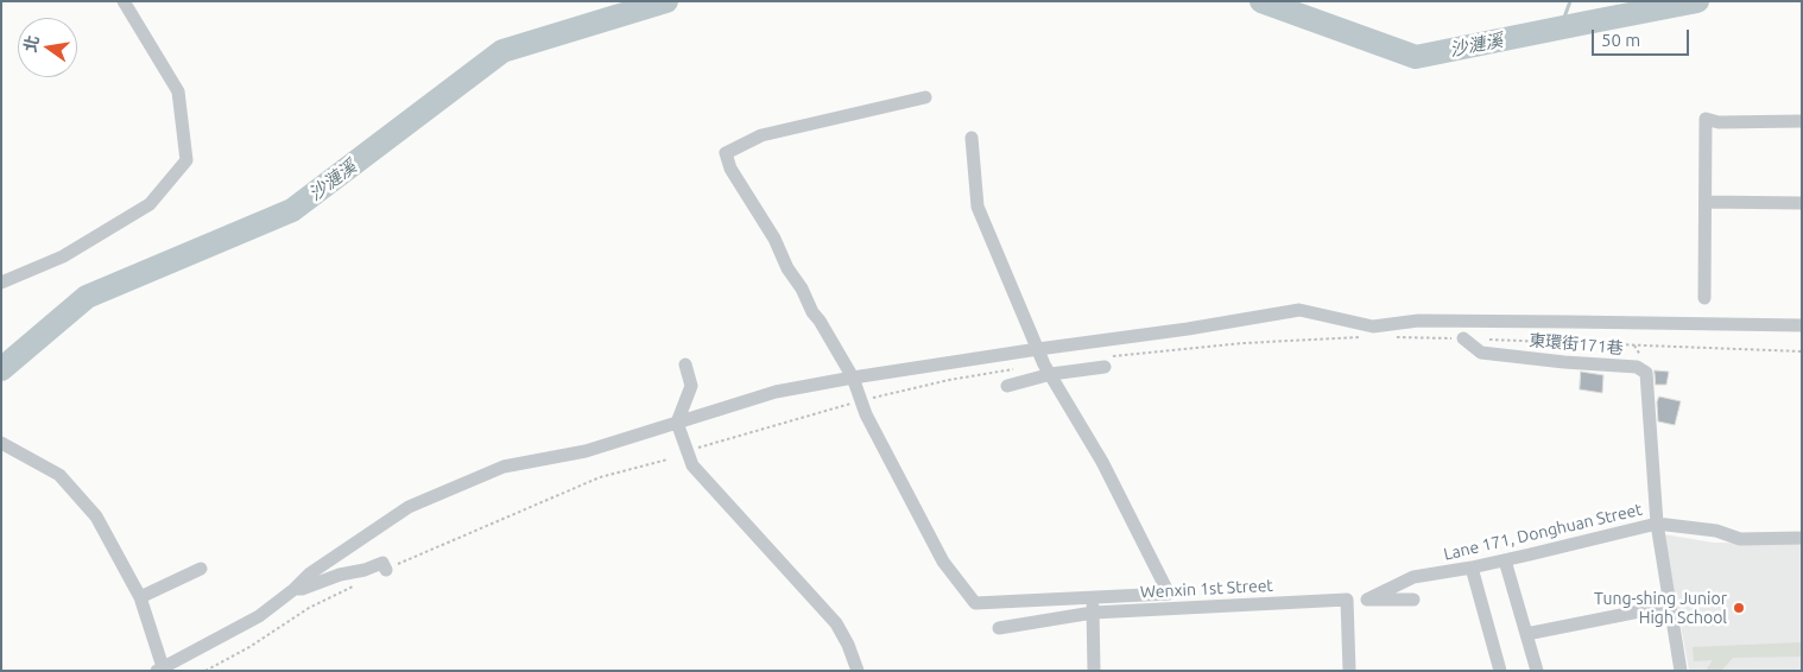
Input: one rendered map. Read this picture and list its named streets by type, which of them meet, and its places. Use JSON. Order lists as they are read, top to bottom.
{
  "streets": {
    "street": ["東環街171巷", "Lane 171, Donghuan Street", "Wenxin 1st Street"]
  },
  "crossings": [
    ["東環街171巷", "Lane 171, Donghuan Street"],
    ["Lane 171, Donghuan Street", "Wenxin 1st Street"]
  ],
  "water": ["沙漣溪"],
  "places": ["Tung-shing Junior High School"],
  "scale_bar": "50 m",
  "north": "left"
}
